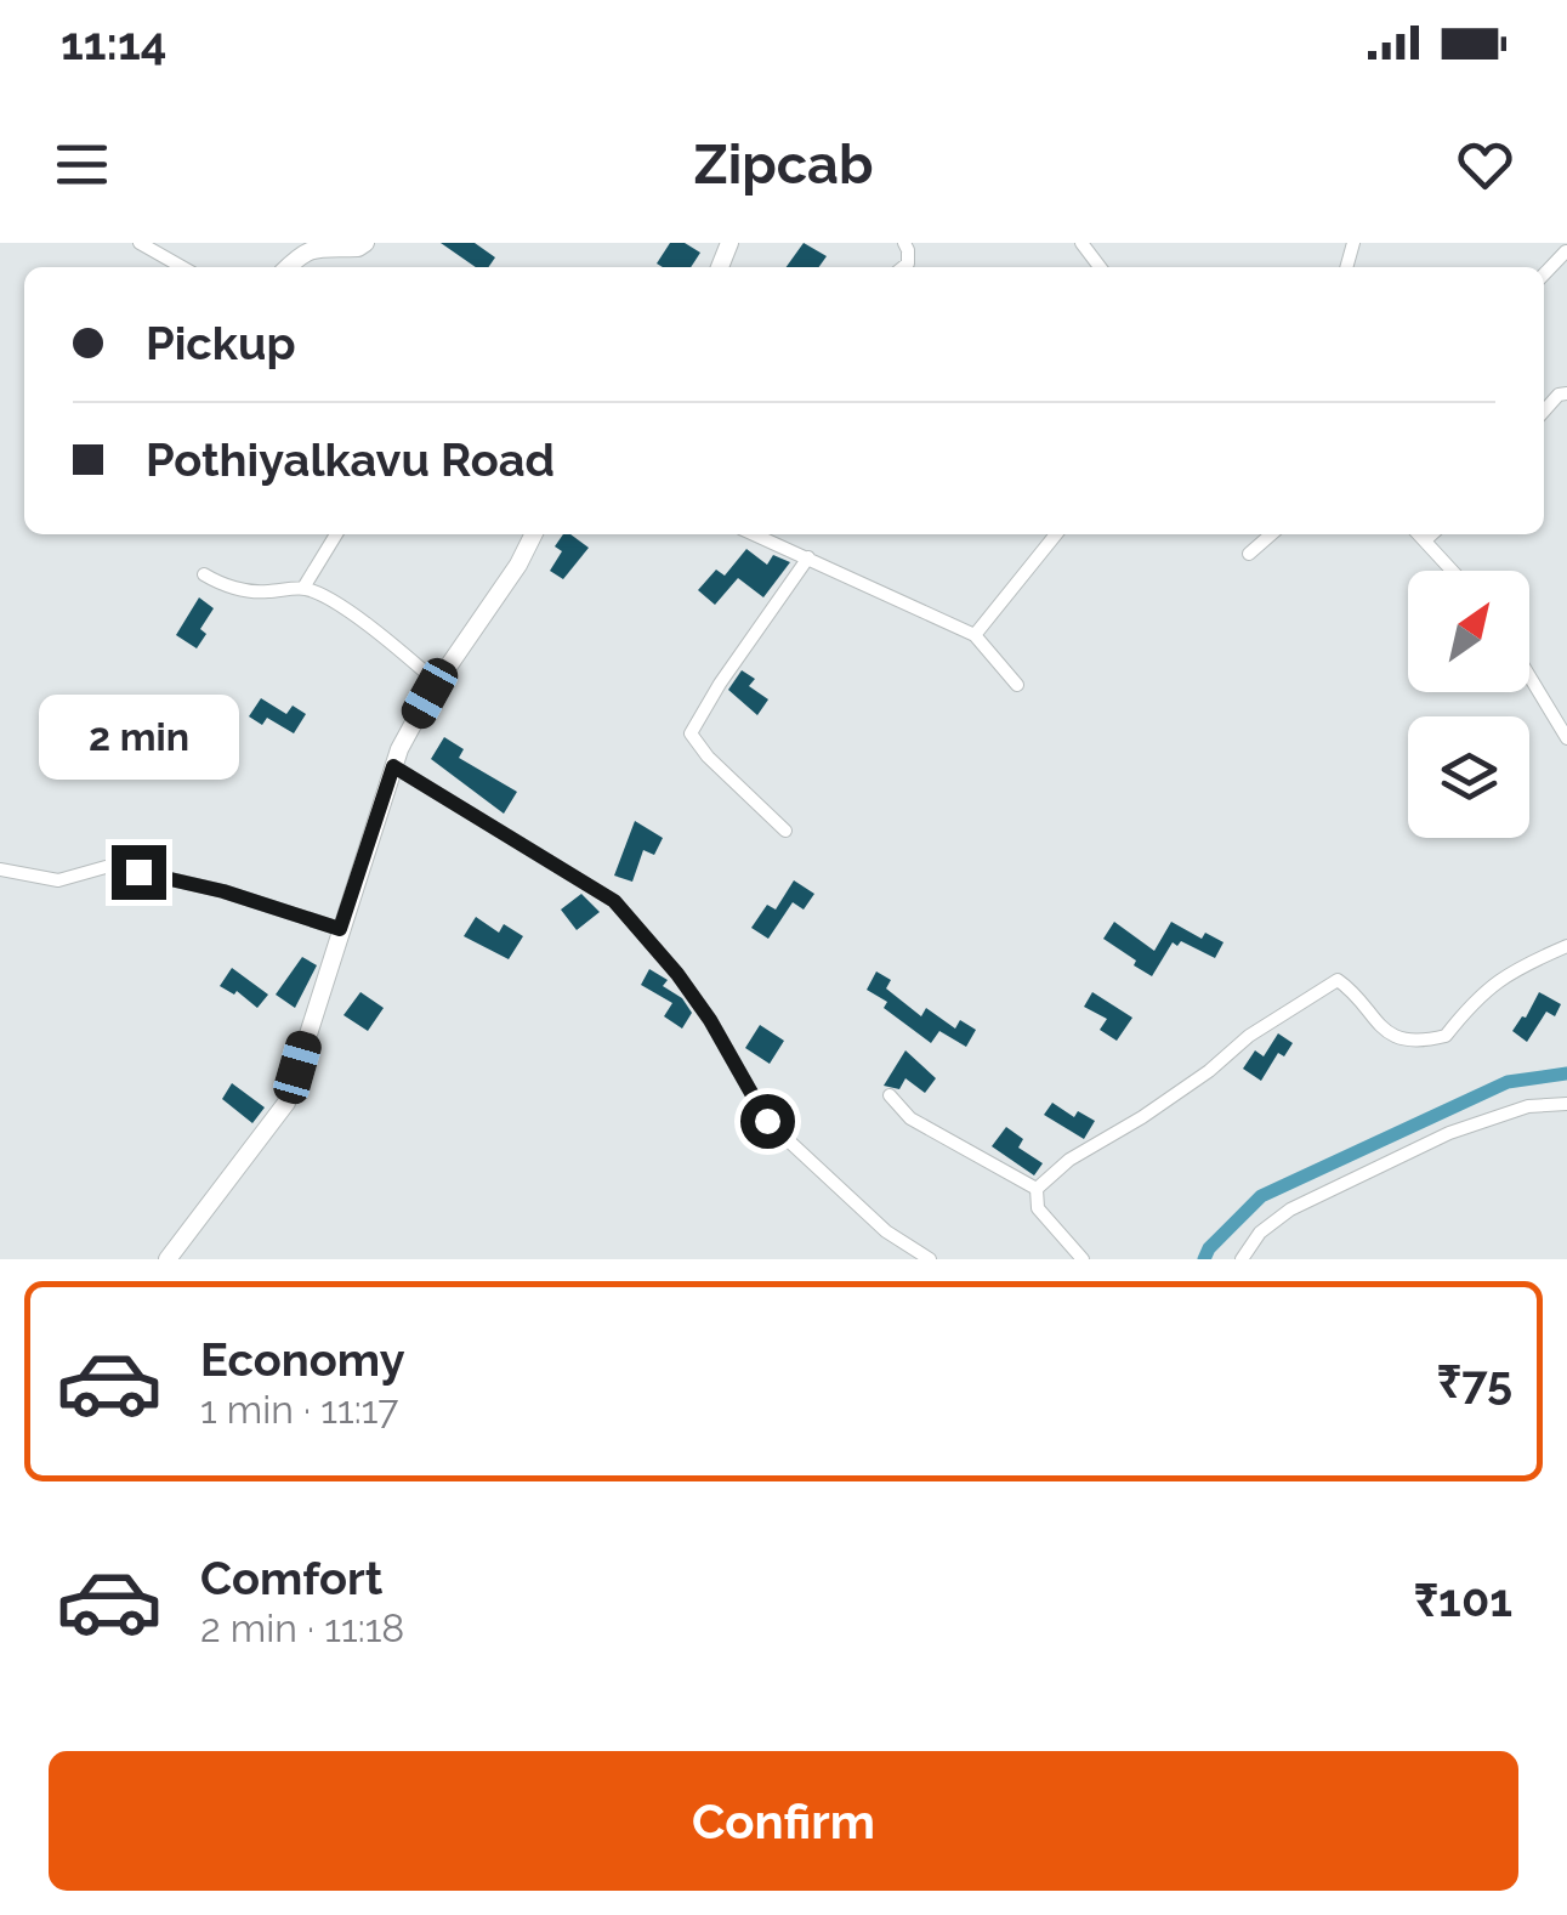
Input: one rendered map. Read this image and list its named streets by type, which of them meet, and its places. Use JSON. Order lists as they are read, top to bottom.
{
  "north": "top right",
  "page": {
    "status": "11:14",
    "header": "Zipcab",
    "banner": ["Pickup", "Pothiyalkavu Road"],
    "bubble": "2 min",
    "list": [
      {
        "name": "Economy",
        "note": "1 min · 11:17",
        "value": "₹75"
      },
      {
        "name": "Comfort",
        "note": "2 min · 11:18",
        "value": "₹101"
      }
    ],
    "buttons": "Confirm"
  }
}
